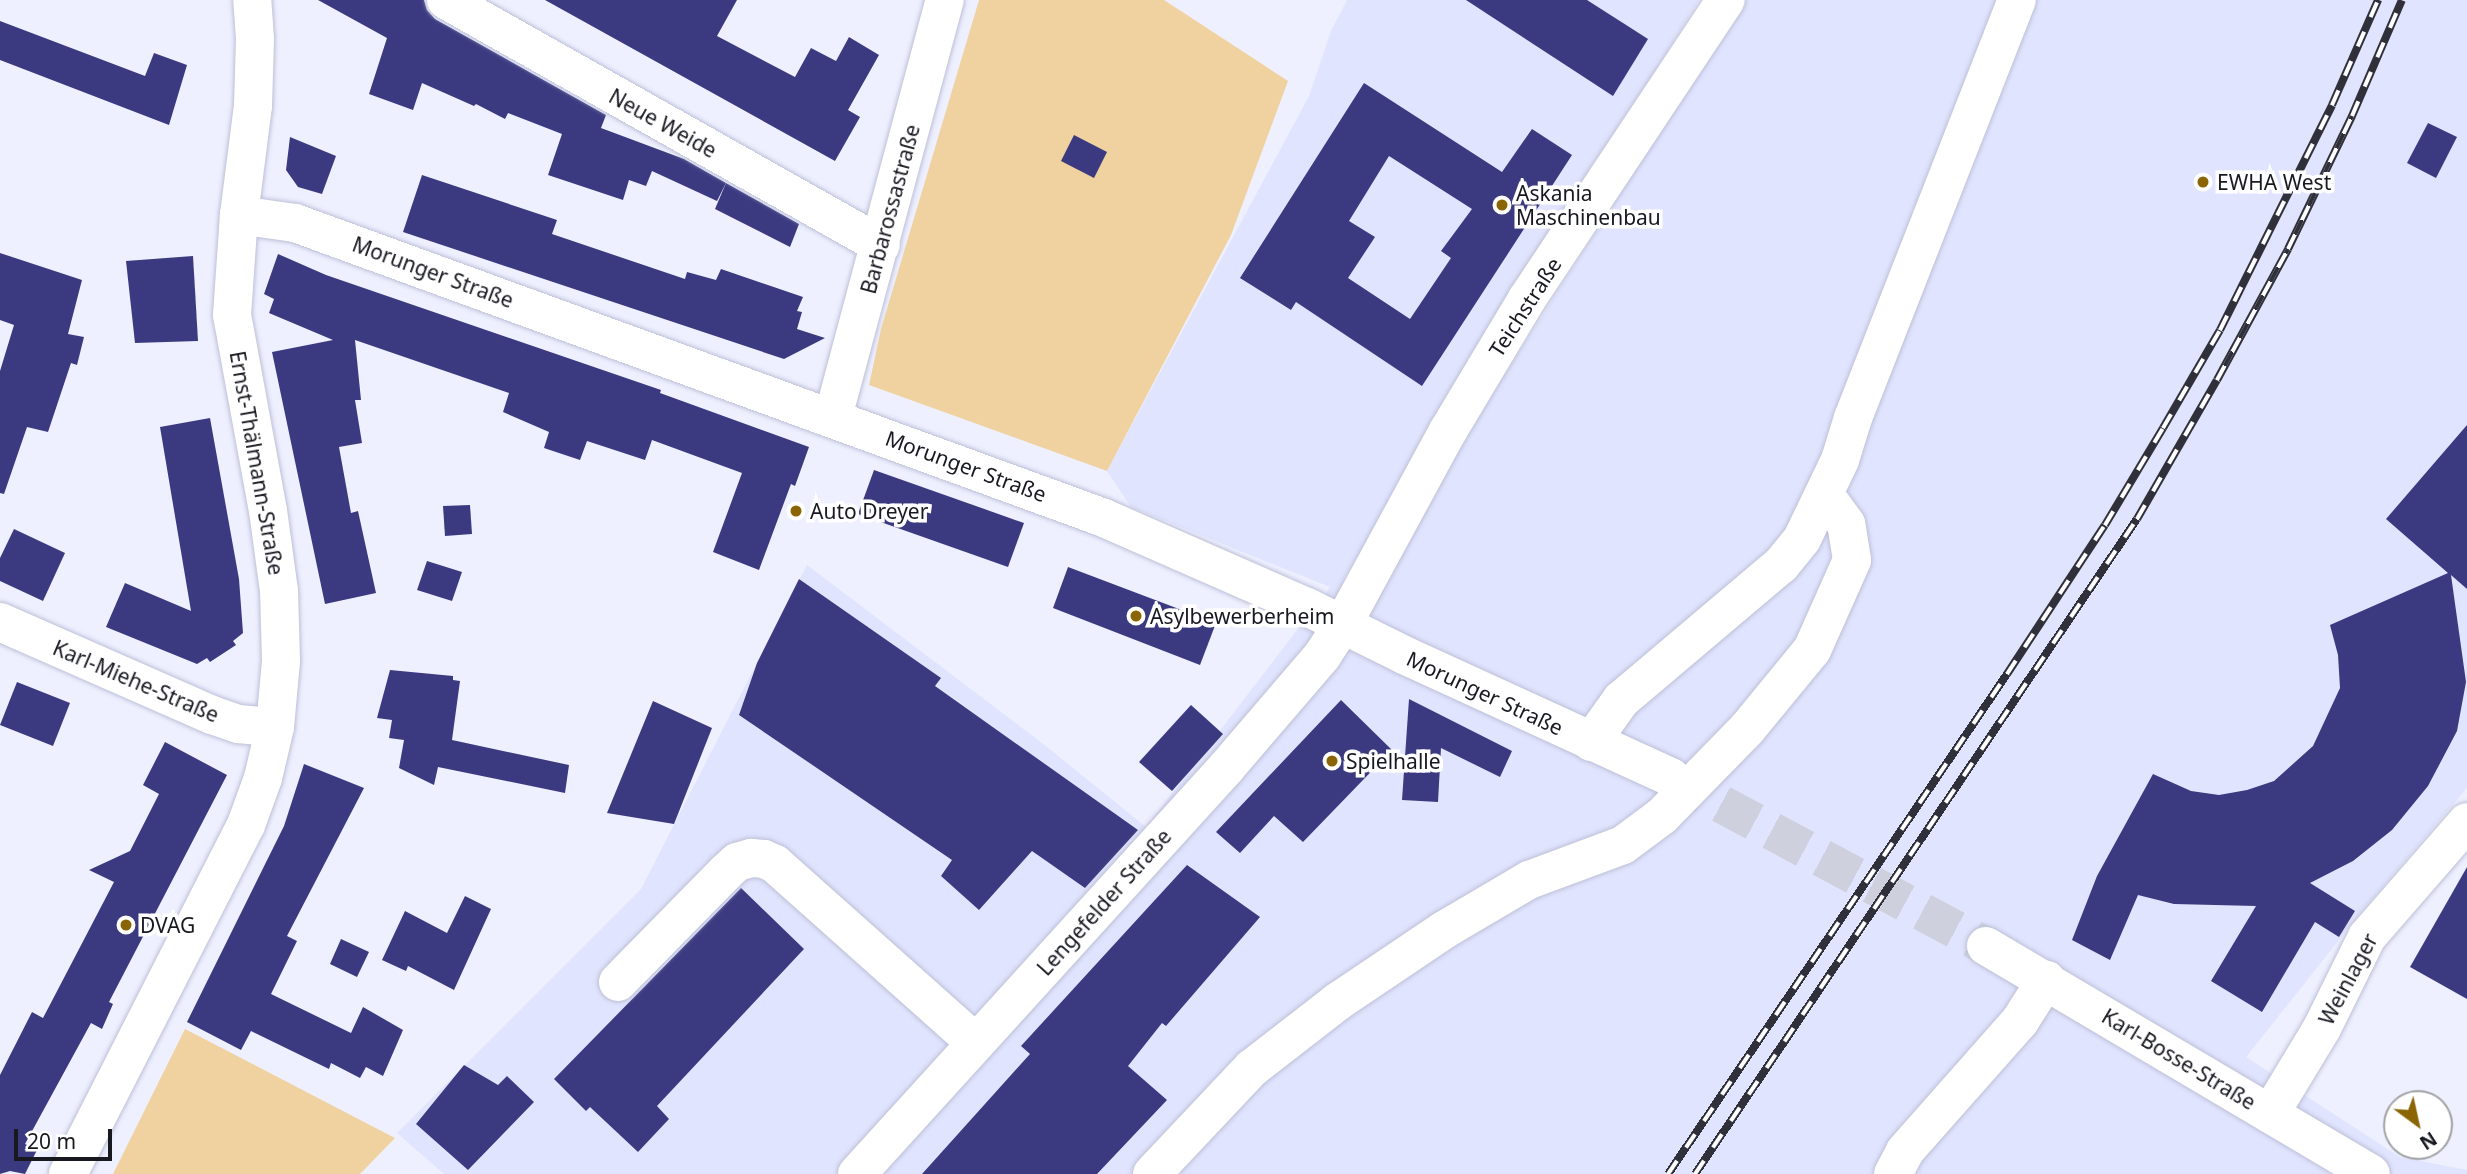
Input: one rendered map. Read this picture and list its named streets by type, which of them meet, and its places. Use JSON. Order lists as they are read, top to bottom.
{
  "streets": {
    "street": [
      "Neue Weide",
      "Barbarossastraße",
      "Morunger Straße",
      "Teichstraße",
      "Ernst-Thälmann-Straße",
      "Karl-Miehe-Straße",
      "Lengefelder Straße",
      "Weinlager",
      "Karl-Bosse-Straße"
    ]
  },
  "crossings": [
    ["Neue Weide", "Barbarossastraße"],
    ["Barbarossastraße", "Morunger Straße"],
    ["Morunger Straße", "Teichstraße"],
    ["Morunger Straße", "Ernst-Thälmann-Straße"],
    ["Morunger Straße", "Lengefelder Straße"],
    ["Teichstraße", "Lengefelder Straße"],
    ["Ernst-Thälmann-Straße", "Karl-Miehe-Straße"],
    ["Weinlager", "Karl-Bosse-Straße"]
  ],
  "places": [
    "EWHA West",
    "Askania Maschinenbau",
    "Auto Dreyer",
    "Asylbewerberheim",
    "Spielhalle",
    "DVAG"
  ],
  "scale_bar": "20 m",
  "north": "bottom right"
}
